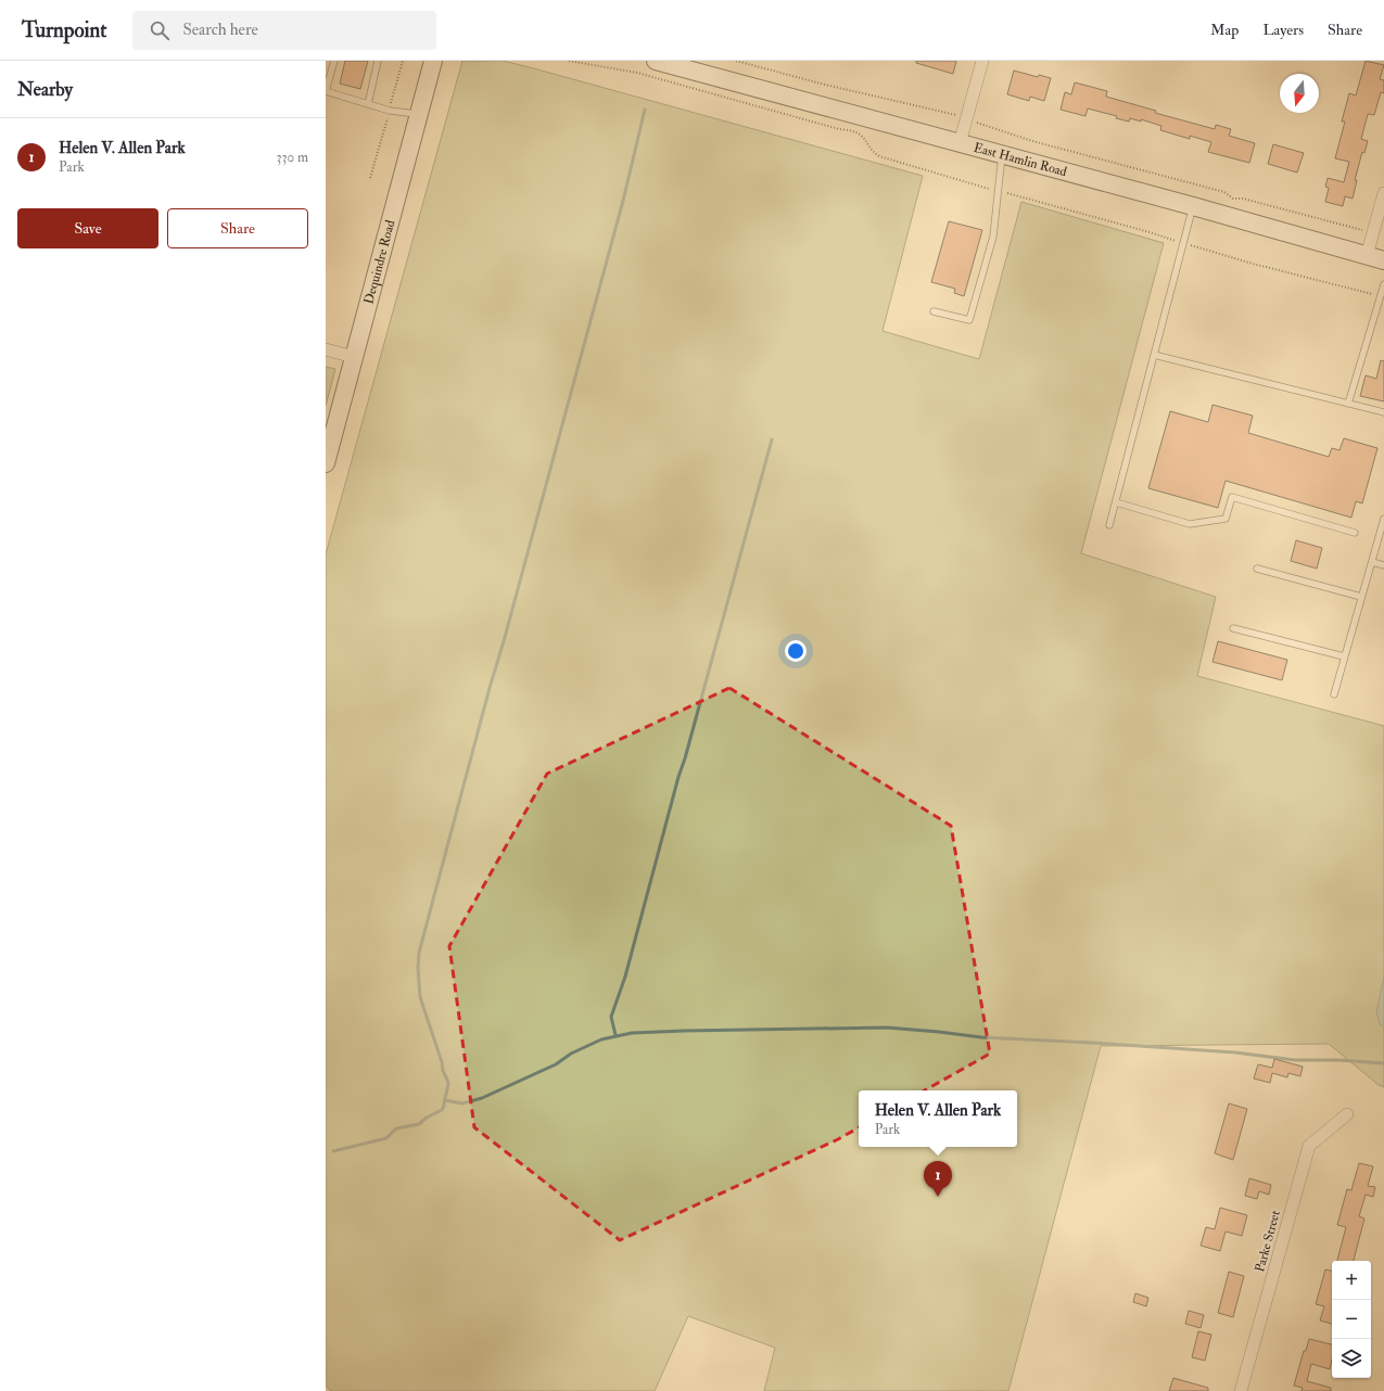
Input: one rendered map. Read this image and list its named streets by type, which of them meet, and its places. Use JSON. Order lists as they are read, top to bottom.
{
  "streets": {
    "street": ["East Hamlin Road", "Dequindre Road", "Parke Street"]
  },
  "north": "bottom",
  "page": {
    "header": "Turnpoint",
    "search": "Search here",
    "nav": ["Map", "Layers", "Share"],
    "heading": "Nearby",
    "list": [
      {
        "mark": "1",
        "name": "Helen V. Allen Park",
        "note": "Park",
        "value": "330 m"
      }
    ],
    "buttons": ["Save", "Share"],
    "popup": ["Helen V. Allen Park", "Park"],
    "pins": "1",
    "map_buttons": ["+", "−"]
  }
}
